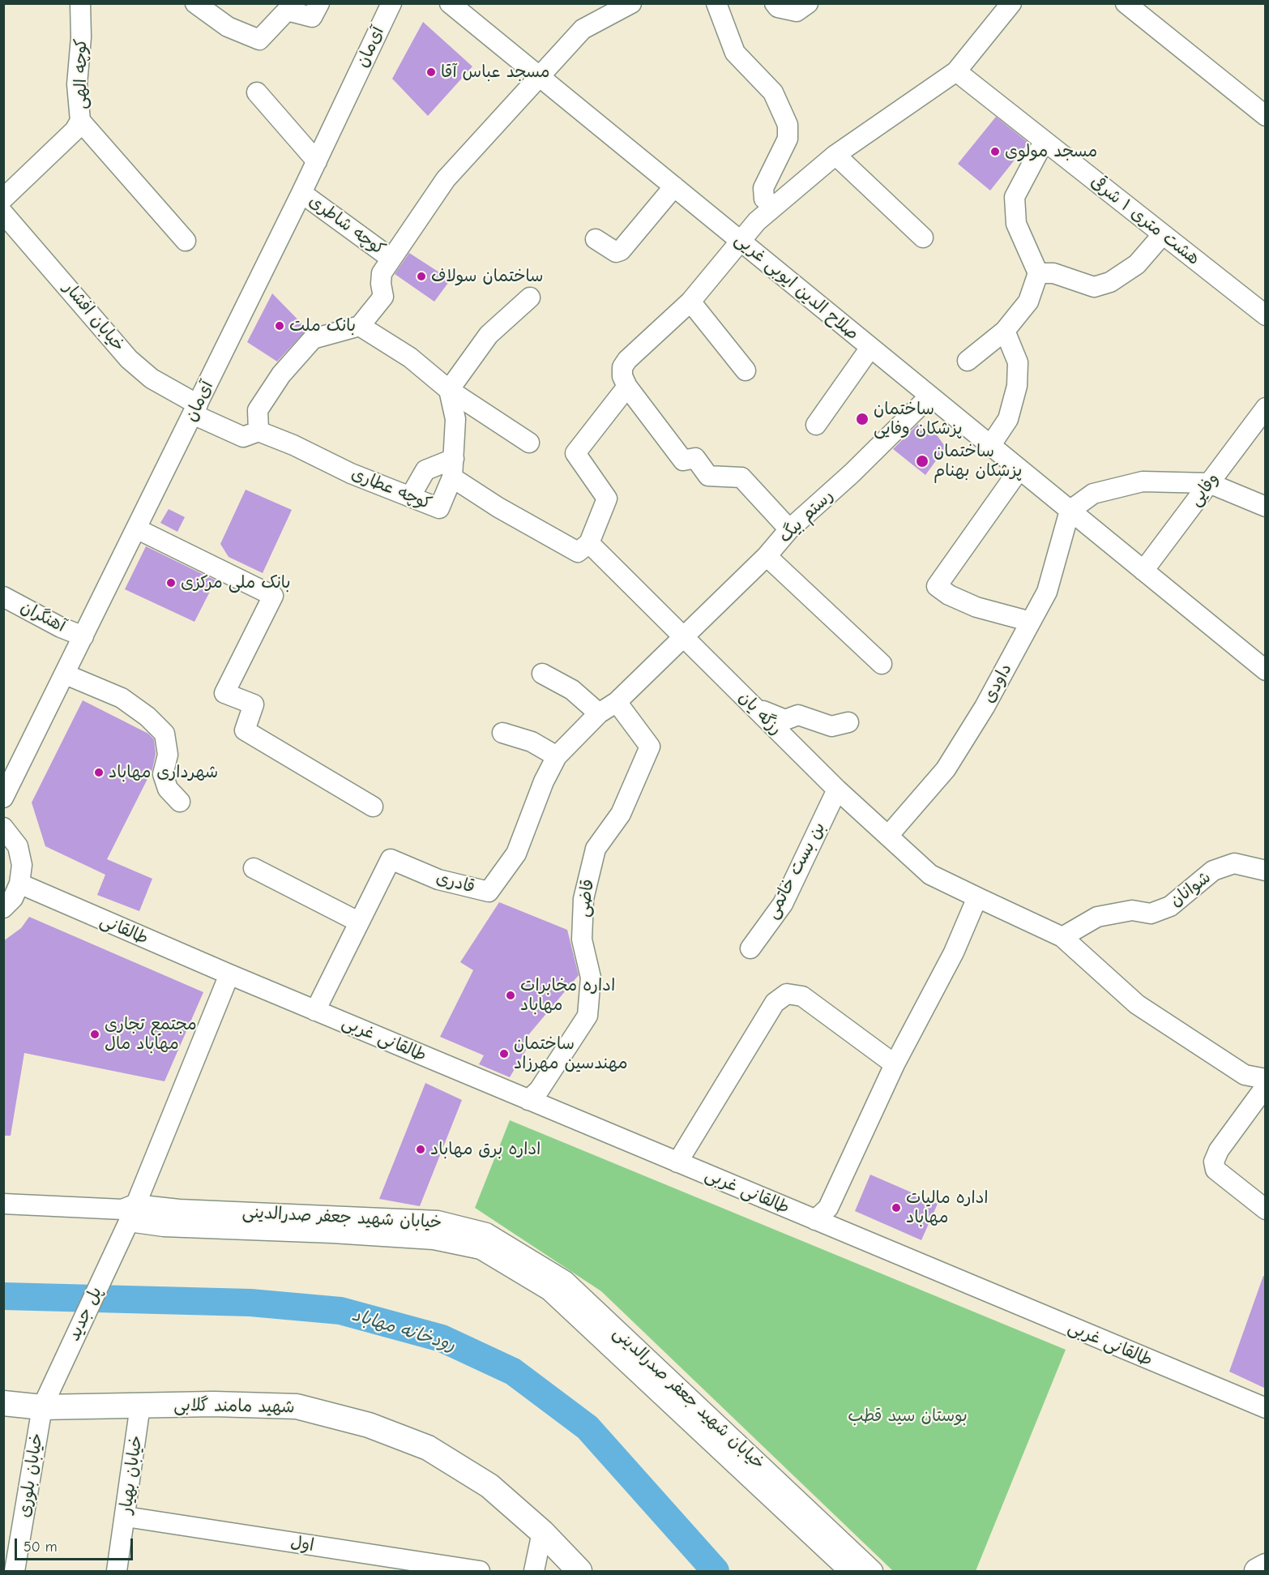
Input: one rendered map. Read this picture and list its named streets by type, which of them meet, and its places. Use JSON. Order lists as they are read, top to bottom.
{
  "streets": {
    "main road": ["شهید مامند گلابی"],
    "street": [
      "آی‌مان",
      "کوچه الهی",
      "هشت متری ۱ شرقی",
      "کوچه شاطری",
      "صلاح الدین ایوبی غریی",
      "خیابان افشار",
      "کوچه عطاری",
      "وفایی",
      "رستم بیگ",
      "آهنگران",
      "داودی",
      "رزگه یان",
      "بن بست خاتمی",
      "قادری",
      "شوانان",
      "قاضی",
      "طالقانی",
      "طالقانی غربی",
      "خیابان شهید جعفر صدرالدینی",
      "پل جدید",
      "خیابان بهیار",
      "خیابان بلوری",
      "اول"
    ]
  },
  "crossings": [
    ["آی‌مان", "کوچه شاطری"],
    ["آی‌مان", "خیابان افشار"],
    ["آی‌مان", "کوچه عطاری"],
    ["آی‌مان", "آهنگران"],
    ["صلاح الدین ایوبی غریی", "وفایی"],
    ["صلاح الدین ایوبی غریی", "رستم بیگ"],
    ["صلاح الدین ایوبی غریی", "داودی"],
    ["خیابان افشار", "کوچه عطاری"],
    ["کوچه عطاری", "رزگه یان"],
    ["رستم بیگ", "رزگه یان"],
    ["رستم بیگ", "قادری"],
    ["رستم بیگ", "قاضی"],
    ["داودی", "رزگه یان"],
    ["رزگه یان", "بن بست خاتمی"],
    ["رزگه یان", "شوانان"],
    ["قادری", "قاضی"],
    ["قادری", "طالقانی غربی"],
    ["قاضی", "طالقانی غربی"],
    ["طالقانی", "طالقانی غربی"],
    ["طالقانی", "پل جدید"],
    ["طالقانی غربی", "پل جدید"],
    ["خیابان شهید جعفر صدرالدینی", "پل جدید"],
    ["پل جدید", "شهید مامند گلابی"],
    ["پل جدید", "خیابان بلوری"],
    ["شهید مامند گلابی", "خیابان بهیار"],
    ["شهید مامند گلابی", "خیابان بلوری"],
    ["خیابان بهیار", "اول"]
  ],
  "water": ["رودخانه مهاباد"],
  "parks": ["بوستان سید قطب"],
  "places": [
    "مسجد عباس آقا",
    "مسجد مولوی",
    "ساختمان سولاف",
    "بانک ملت",
    "ساختمان پزشکان وفایی",
    "ساختمان پزشکان بهنام",
    "بانک ملی مرکزی",
    "شهرداری مهاباد",
    "اداره مخابرات مهاباد",
    "مجتمع تجاری مهاباد مال",
    "ساختمان مهندسین مهرزاد",
    "اداره برق مهاباد",
    "اداره مالیات مهاباد"
  ],
  "scale_bar": "50 m"
}
